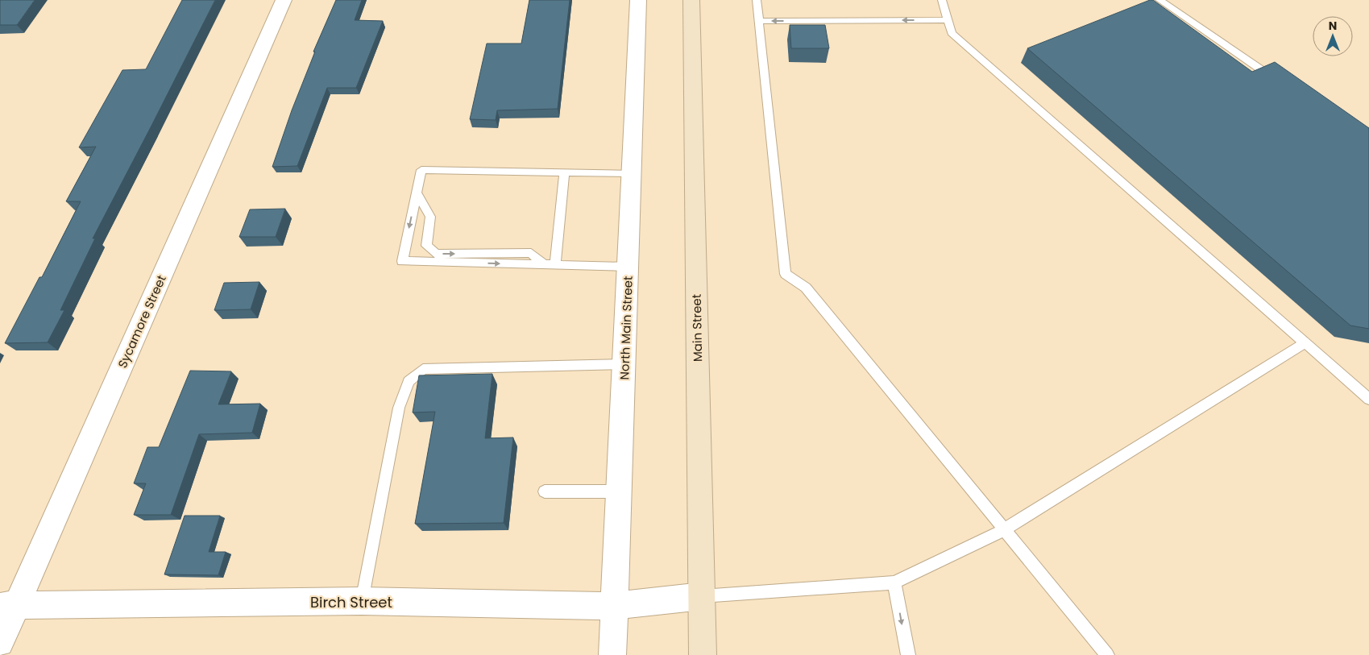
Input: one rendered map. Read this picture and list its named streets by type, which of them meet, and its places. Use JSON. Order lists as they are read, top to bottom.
{
  "streets": {
    "main road": ["Main Street"],
    "street": ["Sycamore Street", "North Main Street", "Birch Street"]
  },
  "crossings": [
    ["Sycamore Street", "Birch Street"],
    ["North Main Street", "Birch Street"],
    ["Main Street", "Birch Street"]
  ],
  "north": "top"
}
